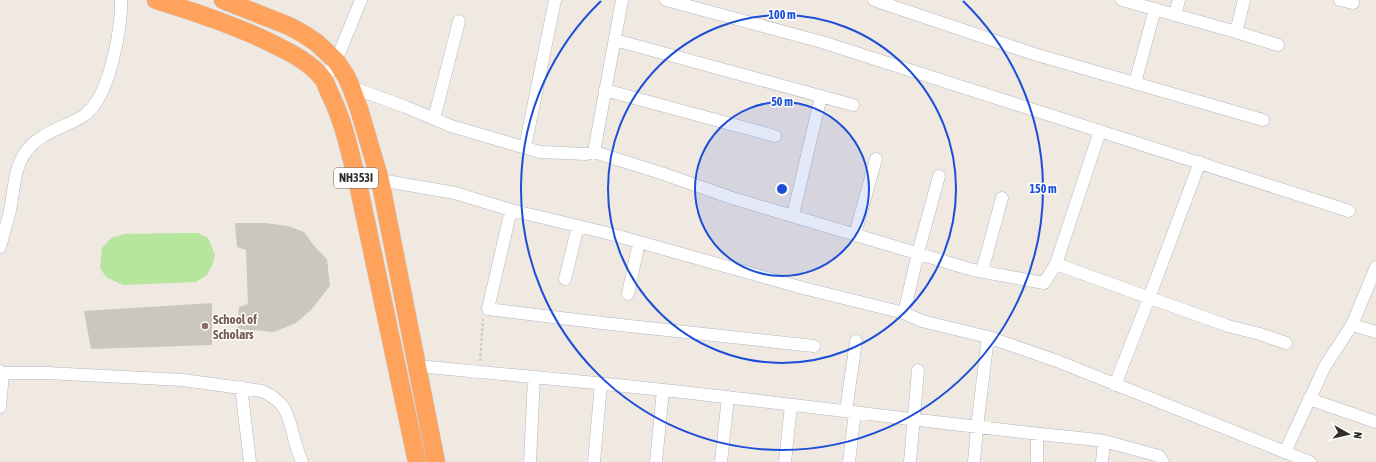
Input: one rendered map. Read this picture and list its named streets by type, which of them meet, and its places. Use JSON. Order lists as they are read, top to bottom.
{
  "streets": {
    "highway": ["NH353I"]
  },
  "places": ["School of Scholars"],
  "north": "right",
  "rings": ["100 m", "50 m", "150 m"]
}
